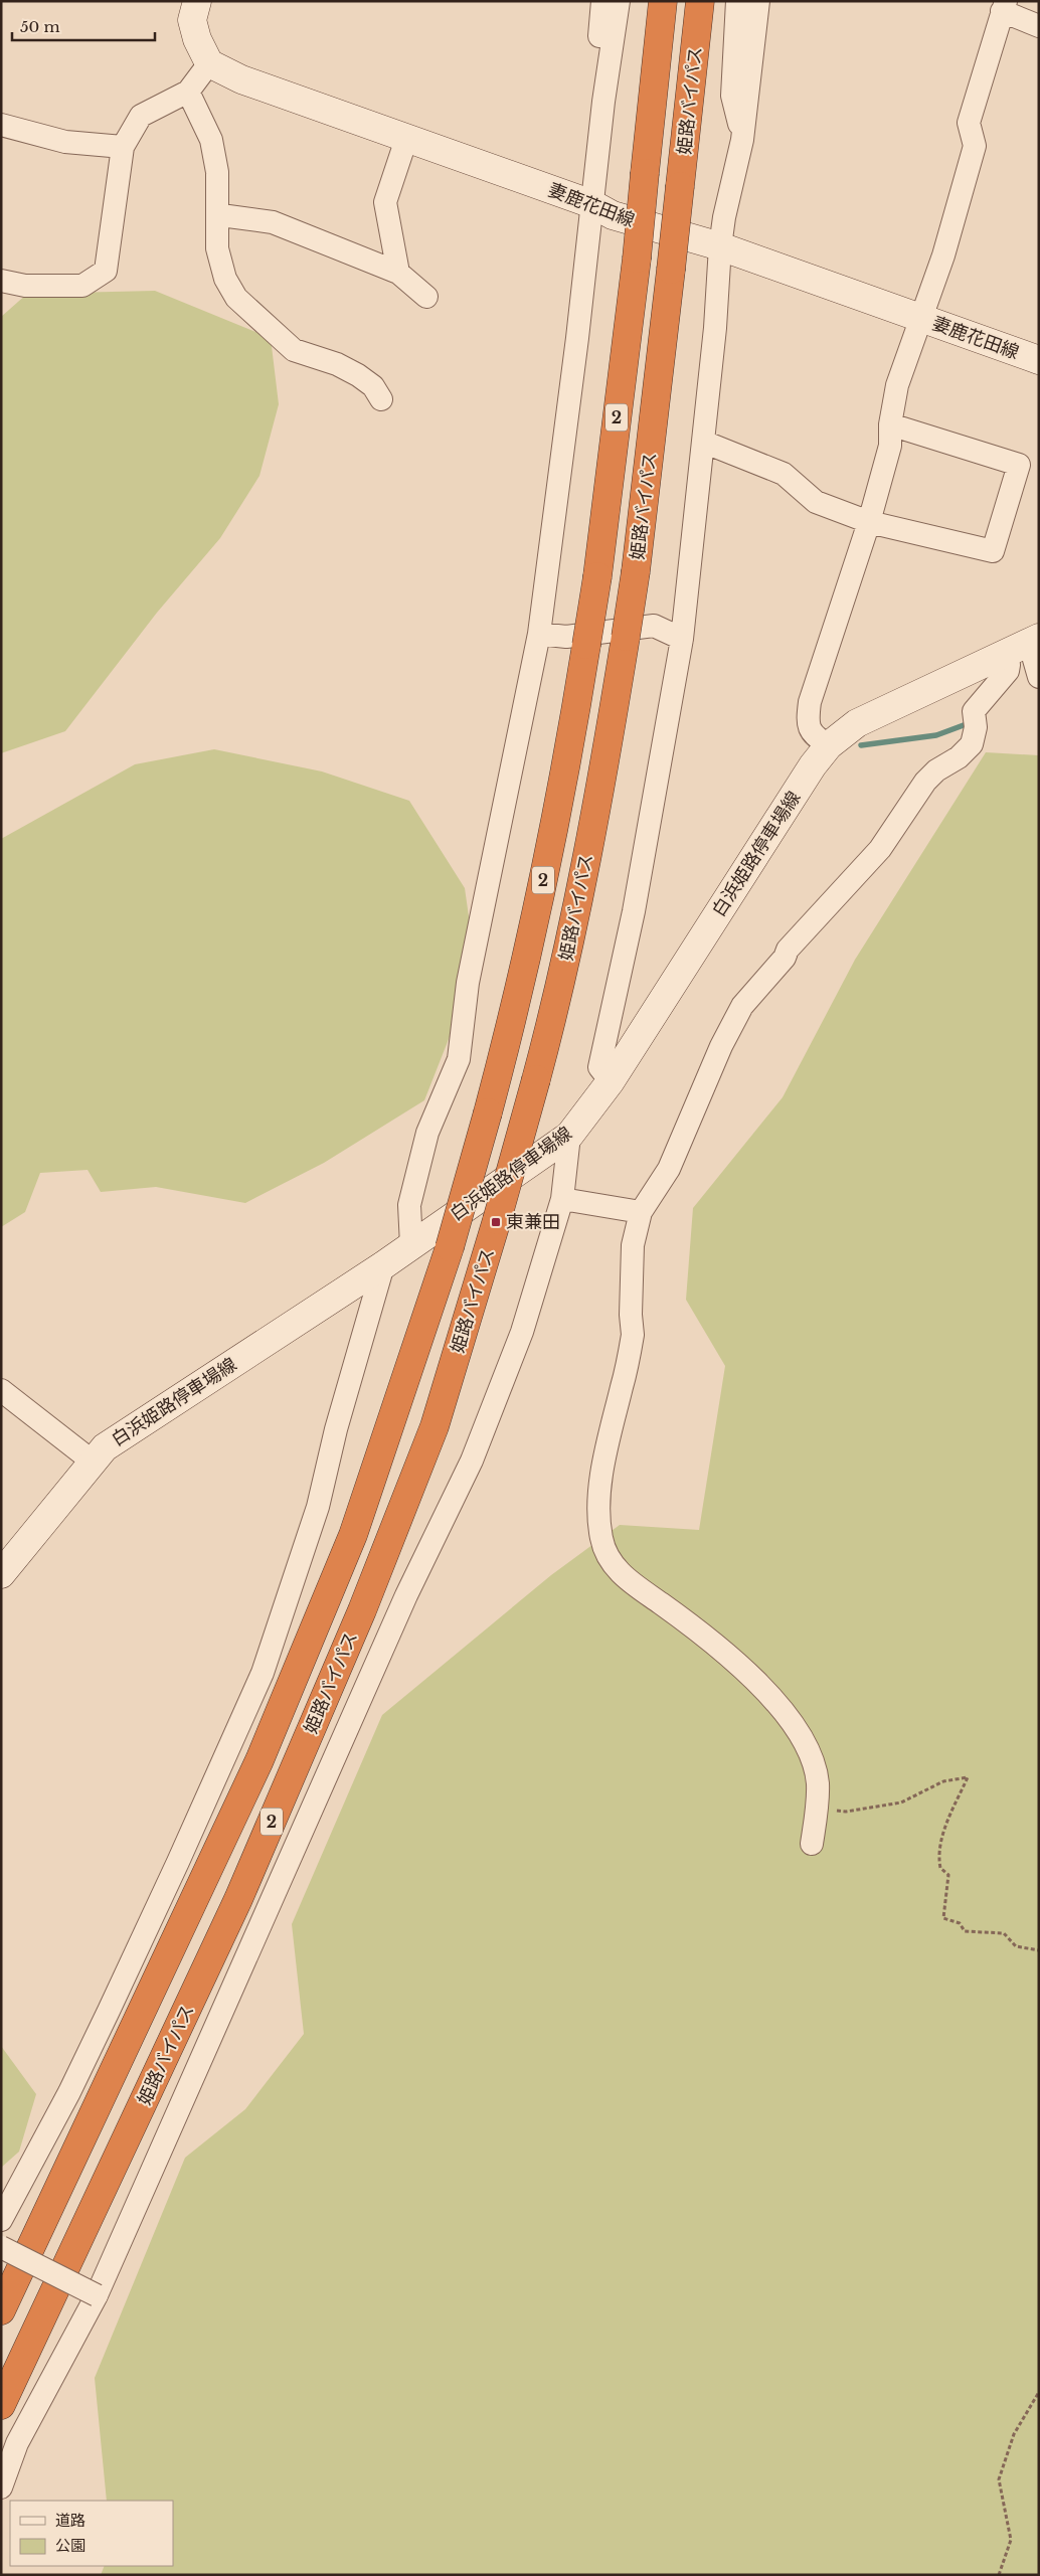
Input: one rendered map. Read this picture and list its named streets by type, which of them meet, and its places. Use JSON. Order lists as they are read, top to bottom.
{
  "streets": {
    "highway": ["姫路バイパス", "2"],
    "main road": ["妻鹿花田線", "白浜姫路停車場線"]
  },
  "places": {
    "transit": ["東兼田"]
  },
  "legend": ["道路", "公園"],
  "scale_bar": "50 m"
}
